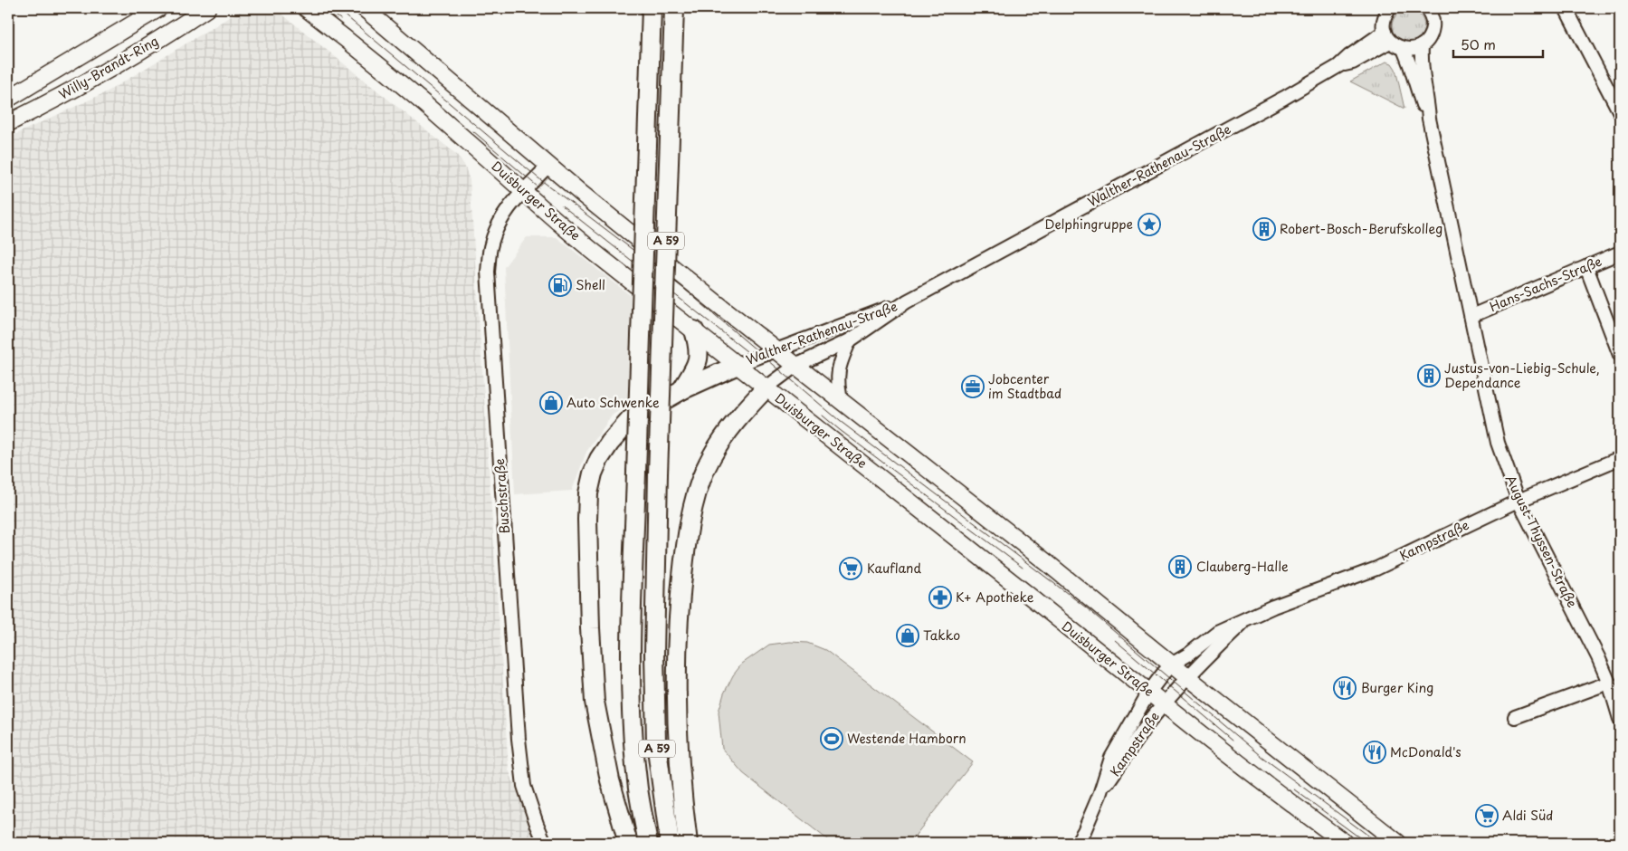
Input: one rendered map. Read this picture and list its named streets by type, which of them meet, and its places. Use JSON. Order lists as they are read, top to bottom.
{
  "streets": {
    "highway": ["A 59"],
    "main road": ["Willy-Brandt-Ring", "Duisburger Straße"],
    "street": [
      "Walther-Rathenau-Straße",
      "Hans-Sachs-Straße",
      "Buschstraße",
      "Kampstraße",
      "August-Thyssen-Straße"
    ]
  },
  "crossings": [
    ["Walther-Rathenau-Straße", "Duisburger Straße"],
    ["Duisburger Straße", "Buschstraße"],
    ["Duisburger Straße", "Kampstraße"],
    ["Hans-Sachs-Straße", "August-Thyssen-Straße"],
    ["Kampstraße", "August-Thyssen-Straße"]
  ],
  "places": {
    "place": ["Delphingruppe"],
    "building": ["Robert-Bosch-Berufskolleg", "Justus-von-Liebig-Schule, Dependance", "Clauberg-Halle"],
    "fuel station": ["Shell"],
    "office": ["Jobcenter im Stadtbad"],
    "shop": ["Auto Schwenke", "Takko"],
    "supermarket": ["Kaufland", "Aldi Süd"],
    "pharmacy": ["K+ Apotheke"],
    "restaurant": ["Burger King", "McDonald's"],
    "sports": ["Westende Hamborn"]
  },
  "scale_bar": "50 m"
}
